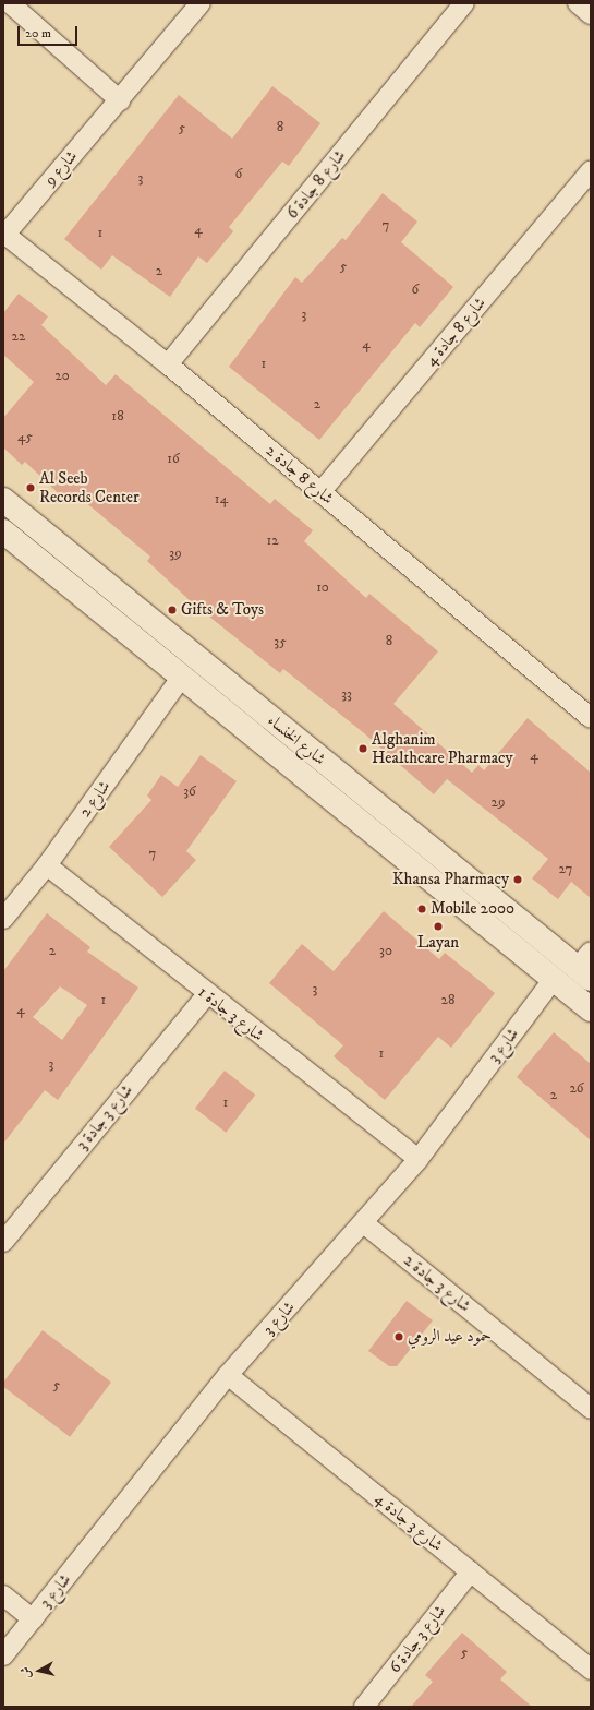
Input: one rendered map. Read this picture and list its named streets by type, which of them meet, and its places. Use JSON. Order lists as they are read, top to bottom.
{
  "streets": {
    "street": [
      "شارع 9",
      "شارع 8 جادة 6",
      "شارع 8 جادة 4",
      "شارع 8 جادة 2",
      "شارع الخنساء",
      "شارع 2",
      "شارع 3 جادة 1",
      "شارع 3",
      "شارع 3 جادة 3",
      "شارع 3 جادة 2",
      "شارع 3 جادة 4",
      "شارع 3 جادة 6"
    ]
  },
  "crossings": [
    ["شارع 9", "شارع 8 جادة 2"],
    ["شارع 8 جادة 6", "شارع 8 جادة 2"],
    ["شارع 8 جادة 4", "شارع 8 جادة 2"],
    ["شارع الخنساء", "شارع 2"],
    ["شارع الخنساء", "شارع 3"],
    ["شارع 2", "شارع 3 جادة 1"],
    ["شارع 3 جادة 1", "شارع 3"],
    ["شارع 3 جادة 1", "شارع 3 جادة 3"],
    ["شارع 3", "شارع 3 جادة 2"],
    ["شارع 3", "شارع 3 جادة 4"],
    ["شارع 3 جادة 4", "شارع 3 جادة 6"]
  ],
  "places": [
    "Al Seeb Records Center",
    "Gifts & Toys",
    "Alghanim Healthcare Pharmacy",
    "Khansa Pharmacy",
    "Mobile 2000",
    "Layan",
    "حمود عيد الرومي"
  ],
  "house_numbers": [
    "8",
    "5",
    "6",
    "3",
    "7",
    "4",
    "1",
    "5",
    "2",
    "6",
    "3",
    "22",
    "4",
    "1",
    "20",
    "2",
    "18",
    "45",
    "16",
    "14",
    "12",
    "39",
    "10",
    "8",
    "35",
    "33",
    "4",
    "36",
    "29",
    "7",
    "27",
    "2",
    "30",
    "3",
    "1",
    "28",
    "4",
    "1",
    "3",
    "26",
    "2",
    "1",
    "5",
    "5"
  ],
  "scale_bar": "20 m",
  "north": "left"
}
